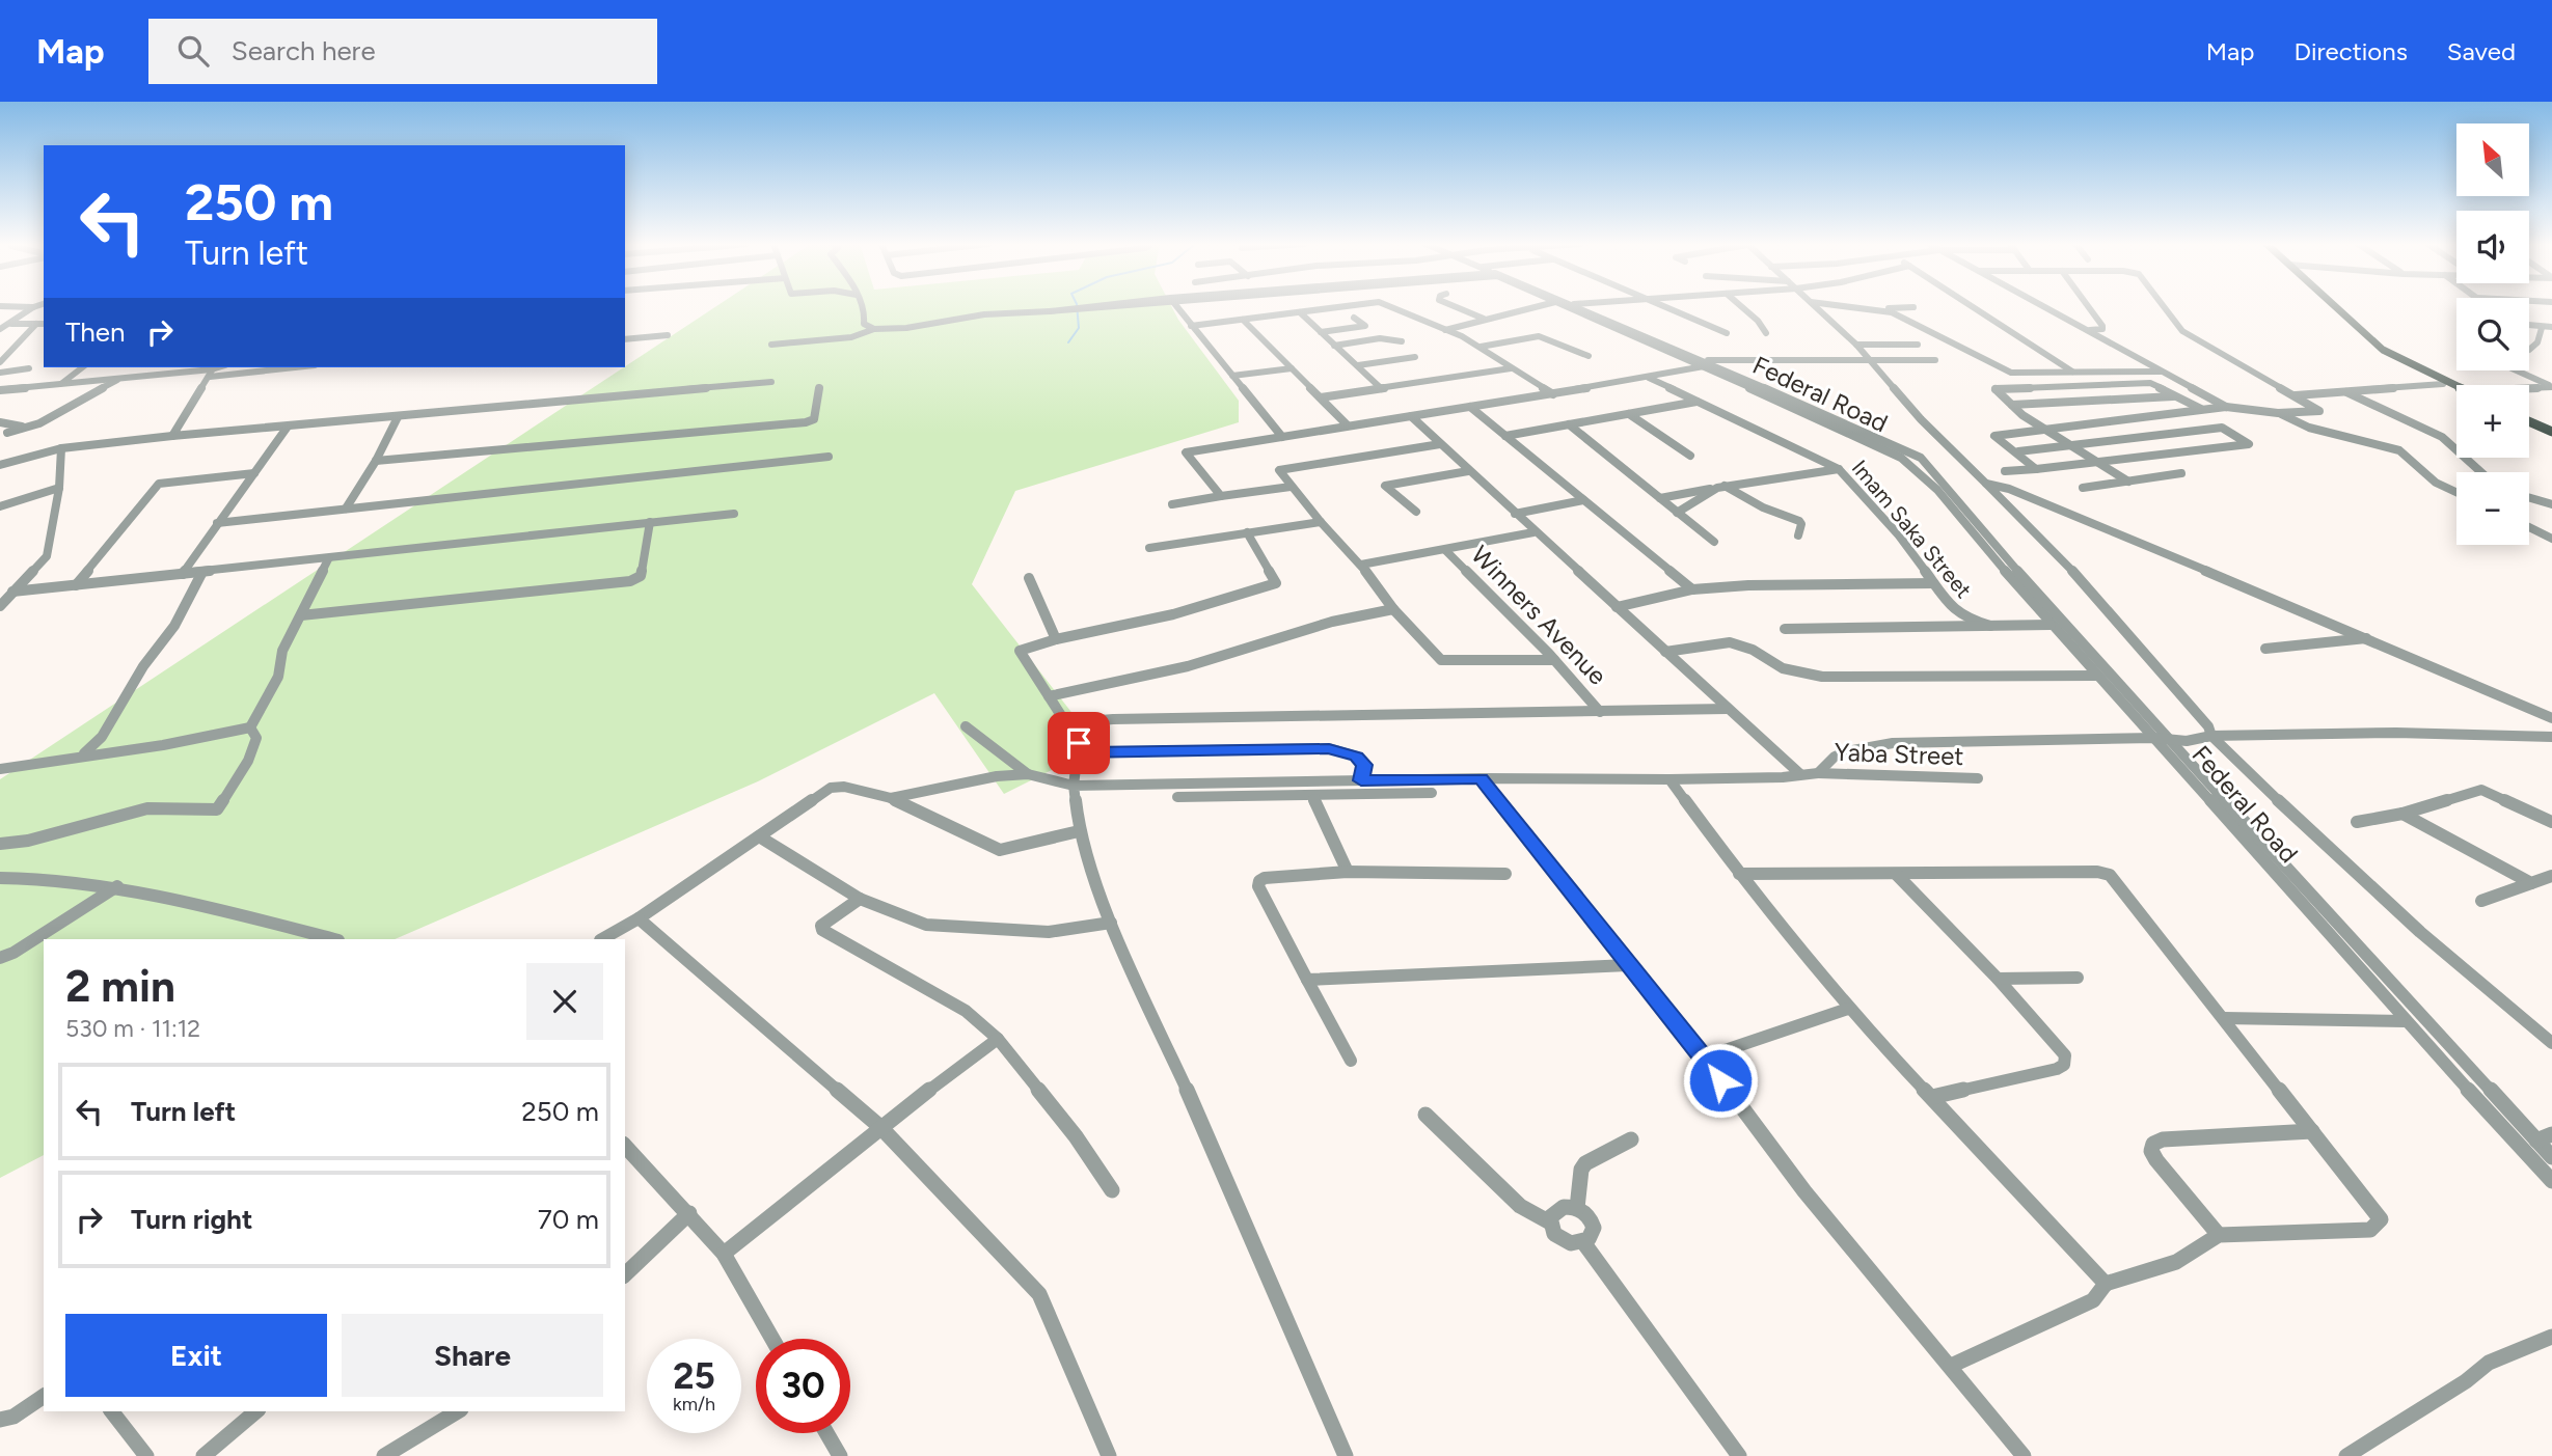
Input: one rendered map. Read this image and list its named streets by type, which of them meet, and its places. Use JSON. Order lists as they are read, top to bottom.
{
  "streets": {
    "street": [
      "Federal Road",
      "Imam Saka Street",
      "Winners Avenue",
      "Yaba Street"
    ]
  },
  "north": "top left",
  "page": {
    "header": "Map",
    "search": "Search here",
    "nav": ["Map", "Directions", "Saved"],
    "map_buttons": ["+", "−"],
    "turn": ["250 m", "Turn left"],
    "then": "Then",
    "heading": ["2 min", "530 m · 11:12"],
    "list": [
      {
        "name": "Turn left",
        "value": "250 m"
      },
      {
        "name": "Turn right",
        "value": "70 m"
      }
    ],
    "buttons": ["Exit", "Share"],
    "speed": "25 km/h",
    "limit": "30"
  }
}
